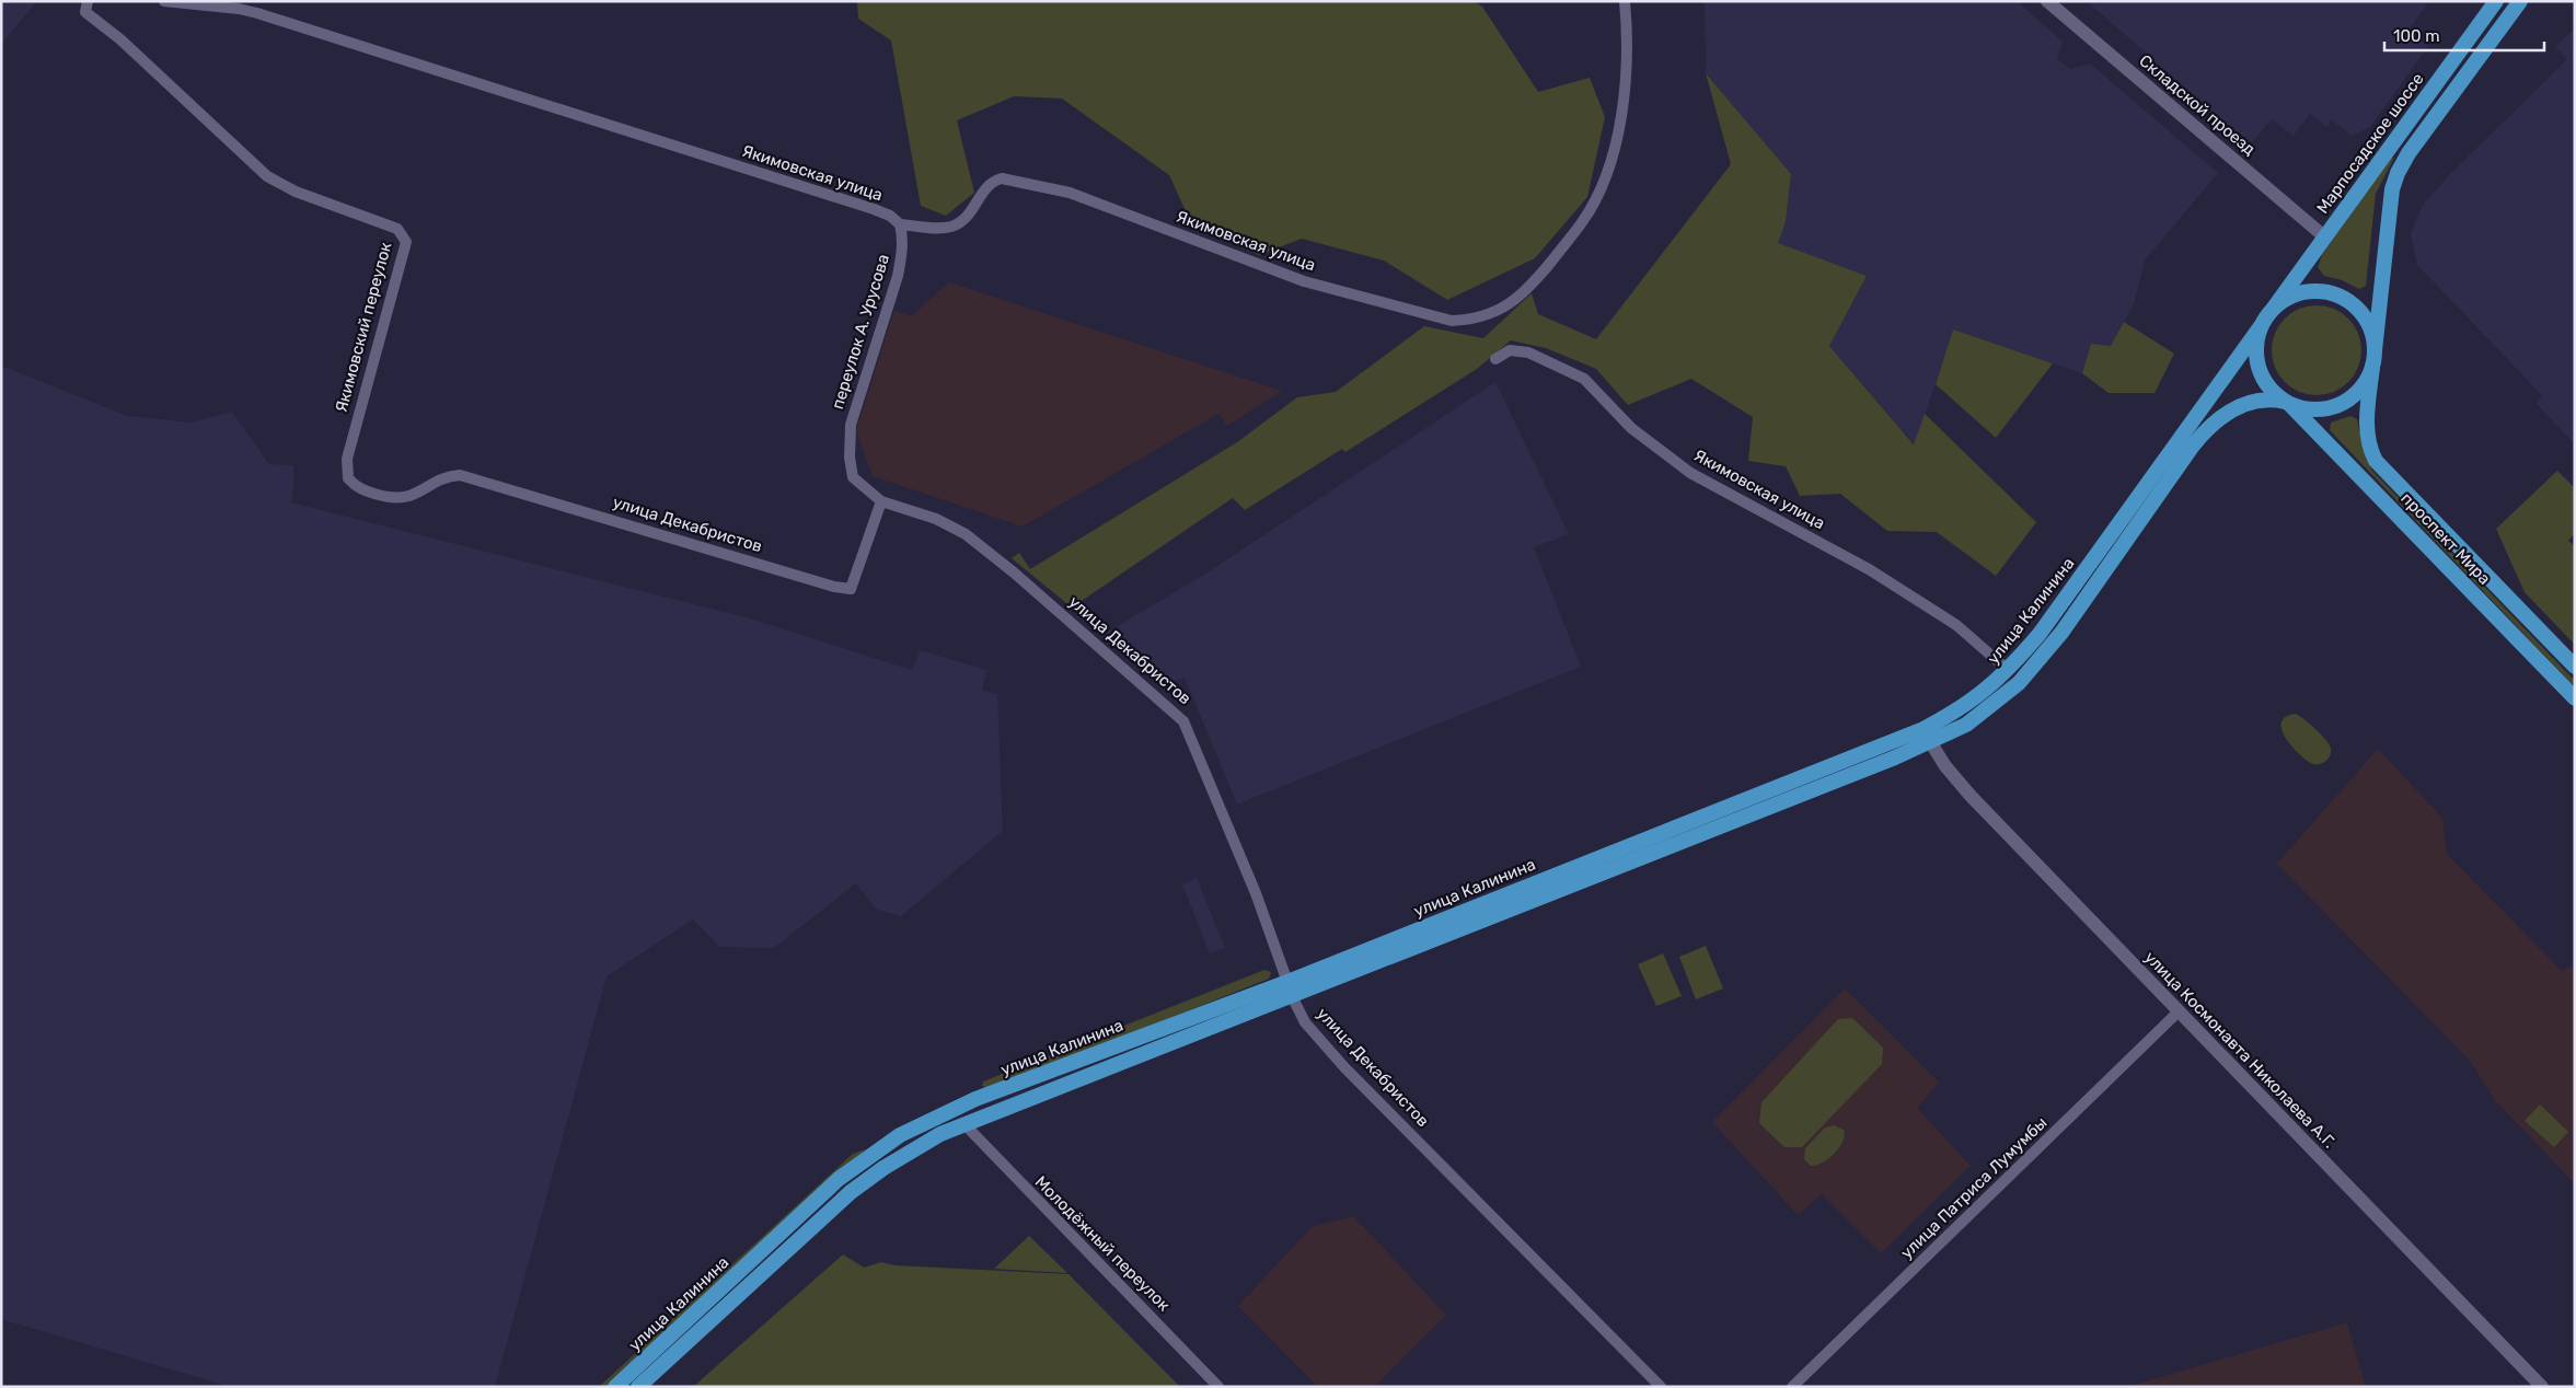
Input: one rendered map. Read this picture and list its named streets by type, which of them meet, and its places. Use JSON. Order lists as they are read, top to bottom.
{
  "streets": {
    "main road": ["Марпосадское шоссе", "проспект Мира", "улица Калинина"],
    "street": [
      "Складской проезд",
      "Якимовская улица",
      "Якимовский переулок",
      "переулок А. Урусова",
      "улица Декабристов",
      "улица Космонавта Николаева А.Г.",
      "улица Патриса Лумумбы",
      "Молодёжный переулок"
    ]
  },
  "crossings": [
    ["Складской проезд", "Марпосадское шоссе"],
    ["Марпосадское шоссе", "проспект Мира"],
    ["Марпосадское шоссе", "улица Калинина"],
    ["Якимовская улица", "переулок А. Урусова"],
    ["Якимовская улица", "улица Калинина"],
    ["Якимовский переулок", "улица Декабристов"],
    ["переулок А. Урусова", "улица Декабристов"],
    ["улица Декабристов", "улица Калинина"],
    ["проспект Мира", "улица Калинина"],
    ["улица Калинина", "улица Космонавта Николаева А.Г."],
    ["улица Калинина", "Молодёжный переулок"],
    ["улица Космонавта Николаева А.Г.", "улица Патриса Лумумбы"]
  ],
  "scale_bar": "100 m"
}
